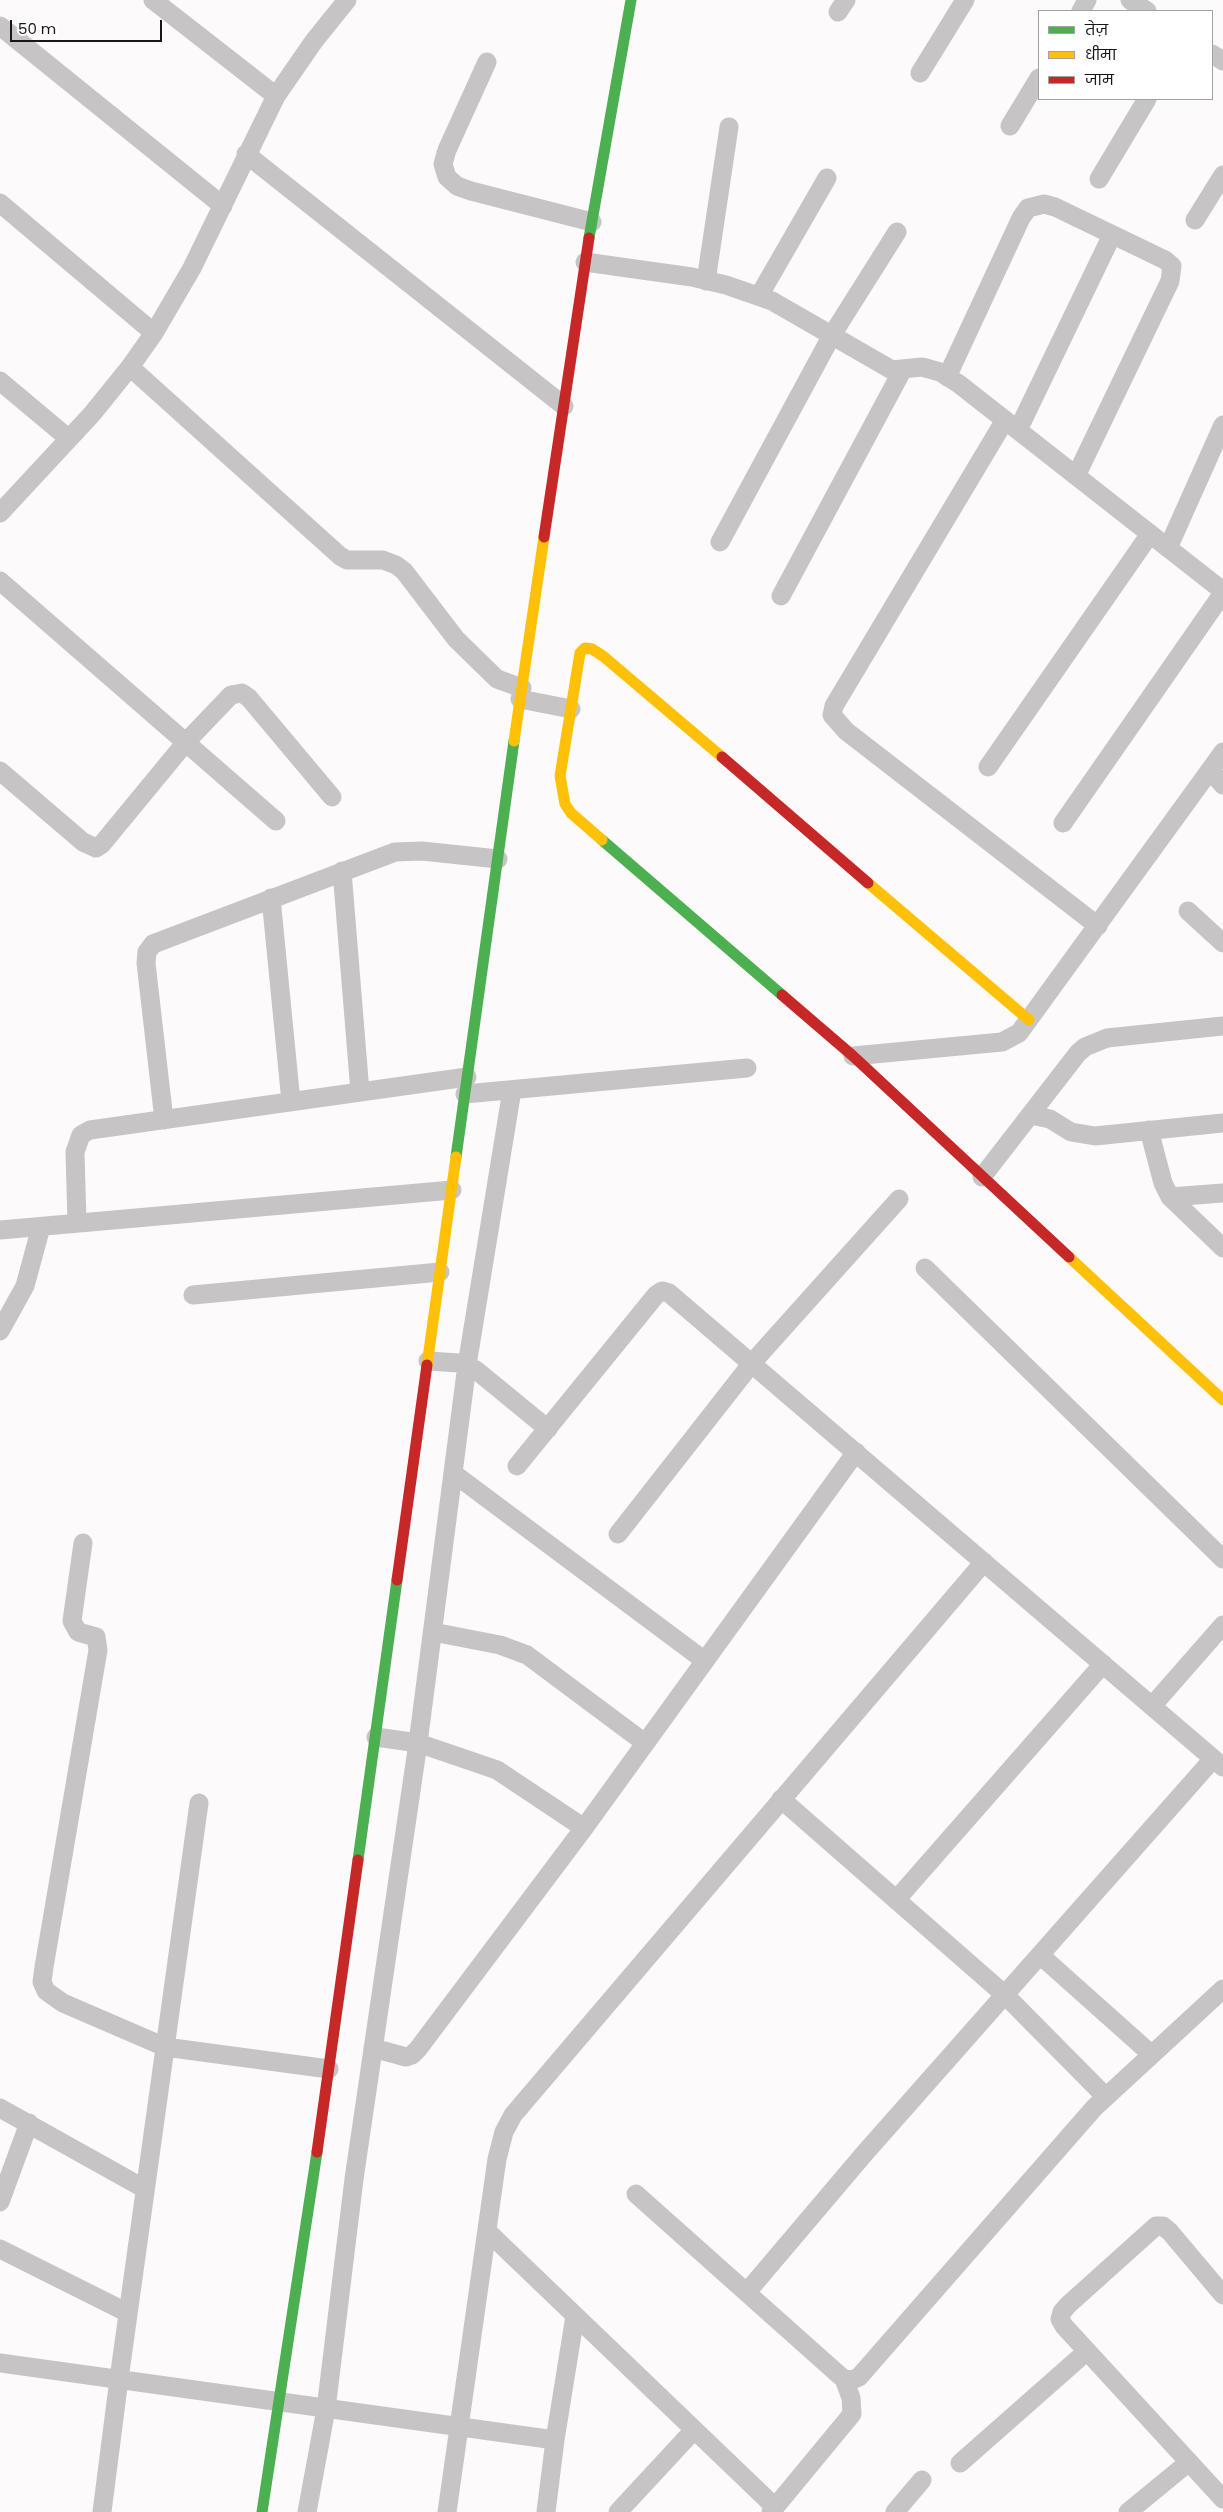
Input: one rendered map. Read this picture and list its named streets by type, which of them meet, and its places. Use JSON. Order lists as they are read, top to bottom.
{
  "legend": ["तेज़", "धीमा", "जाम"],
  "scale_bar": "50 m"
}
